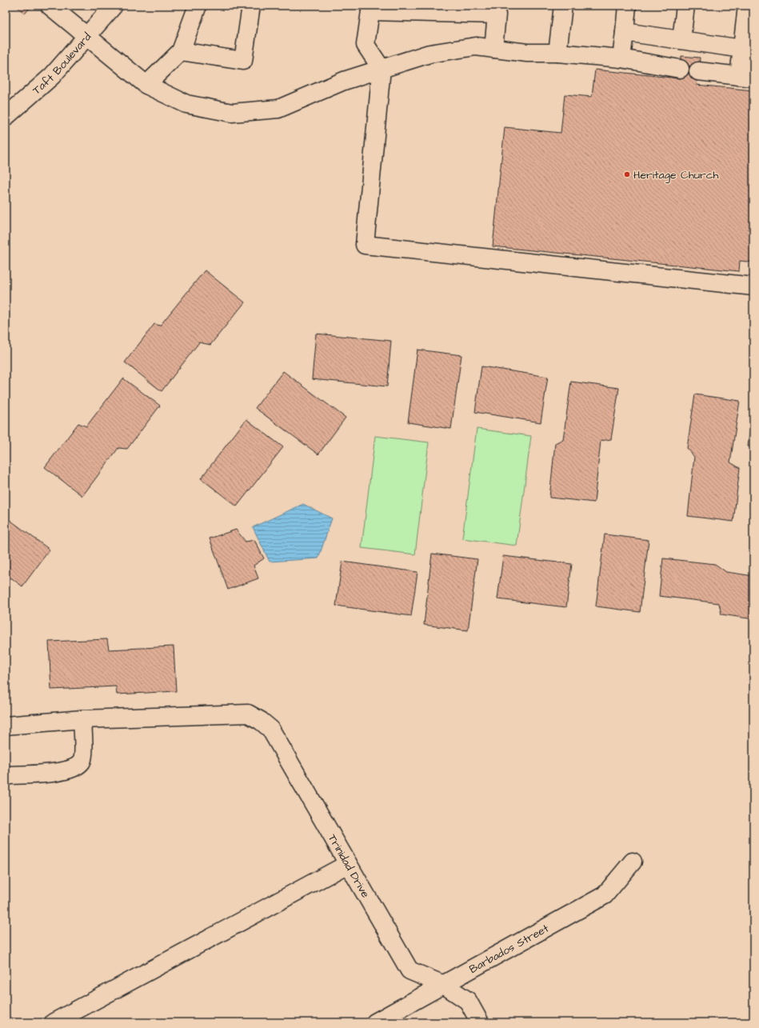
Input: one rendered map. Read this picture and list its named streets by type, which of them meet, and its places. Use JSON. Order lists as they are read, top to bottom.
{
  "streets": {
    "street": ["Taft Boulevard", "Trinidad Drive", "Barbados Street"]
  },
  "crossings": [
    ["Trinidad Drive", "Barbados Street"]
  ],
  "places": ["Heritage Church"]
}
